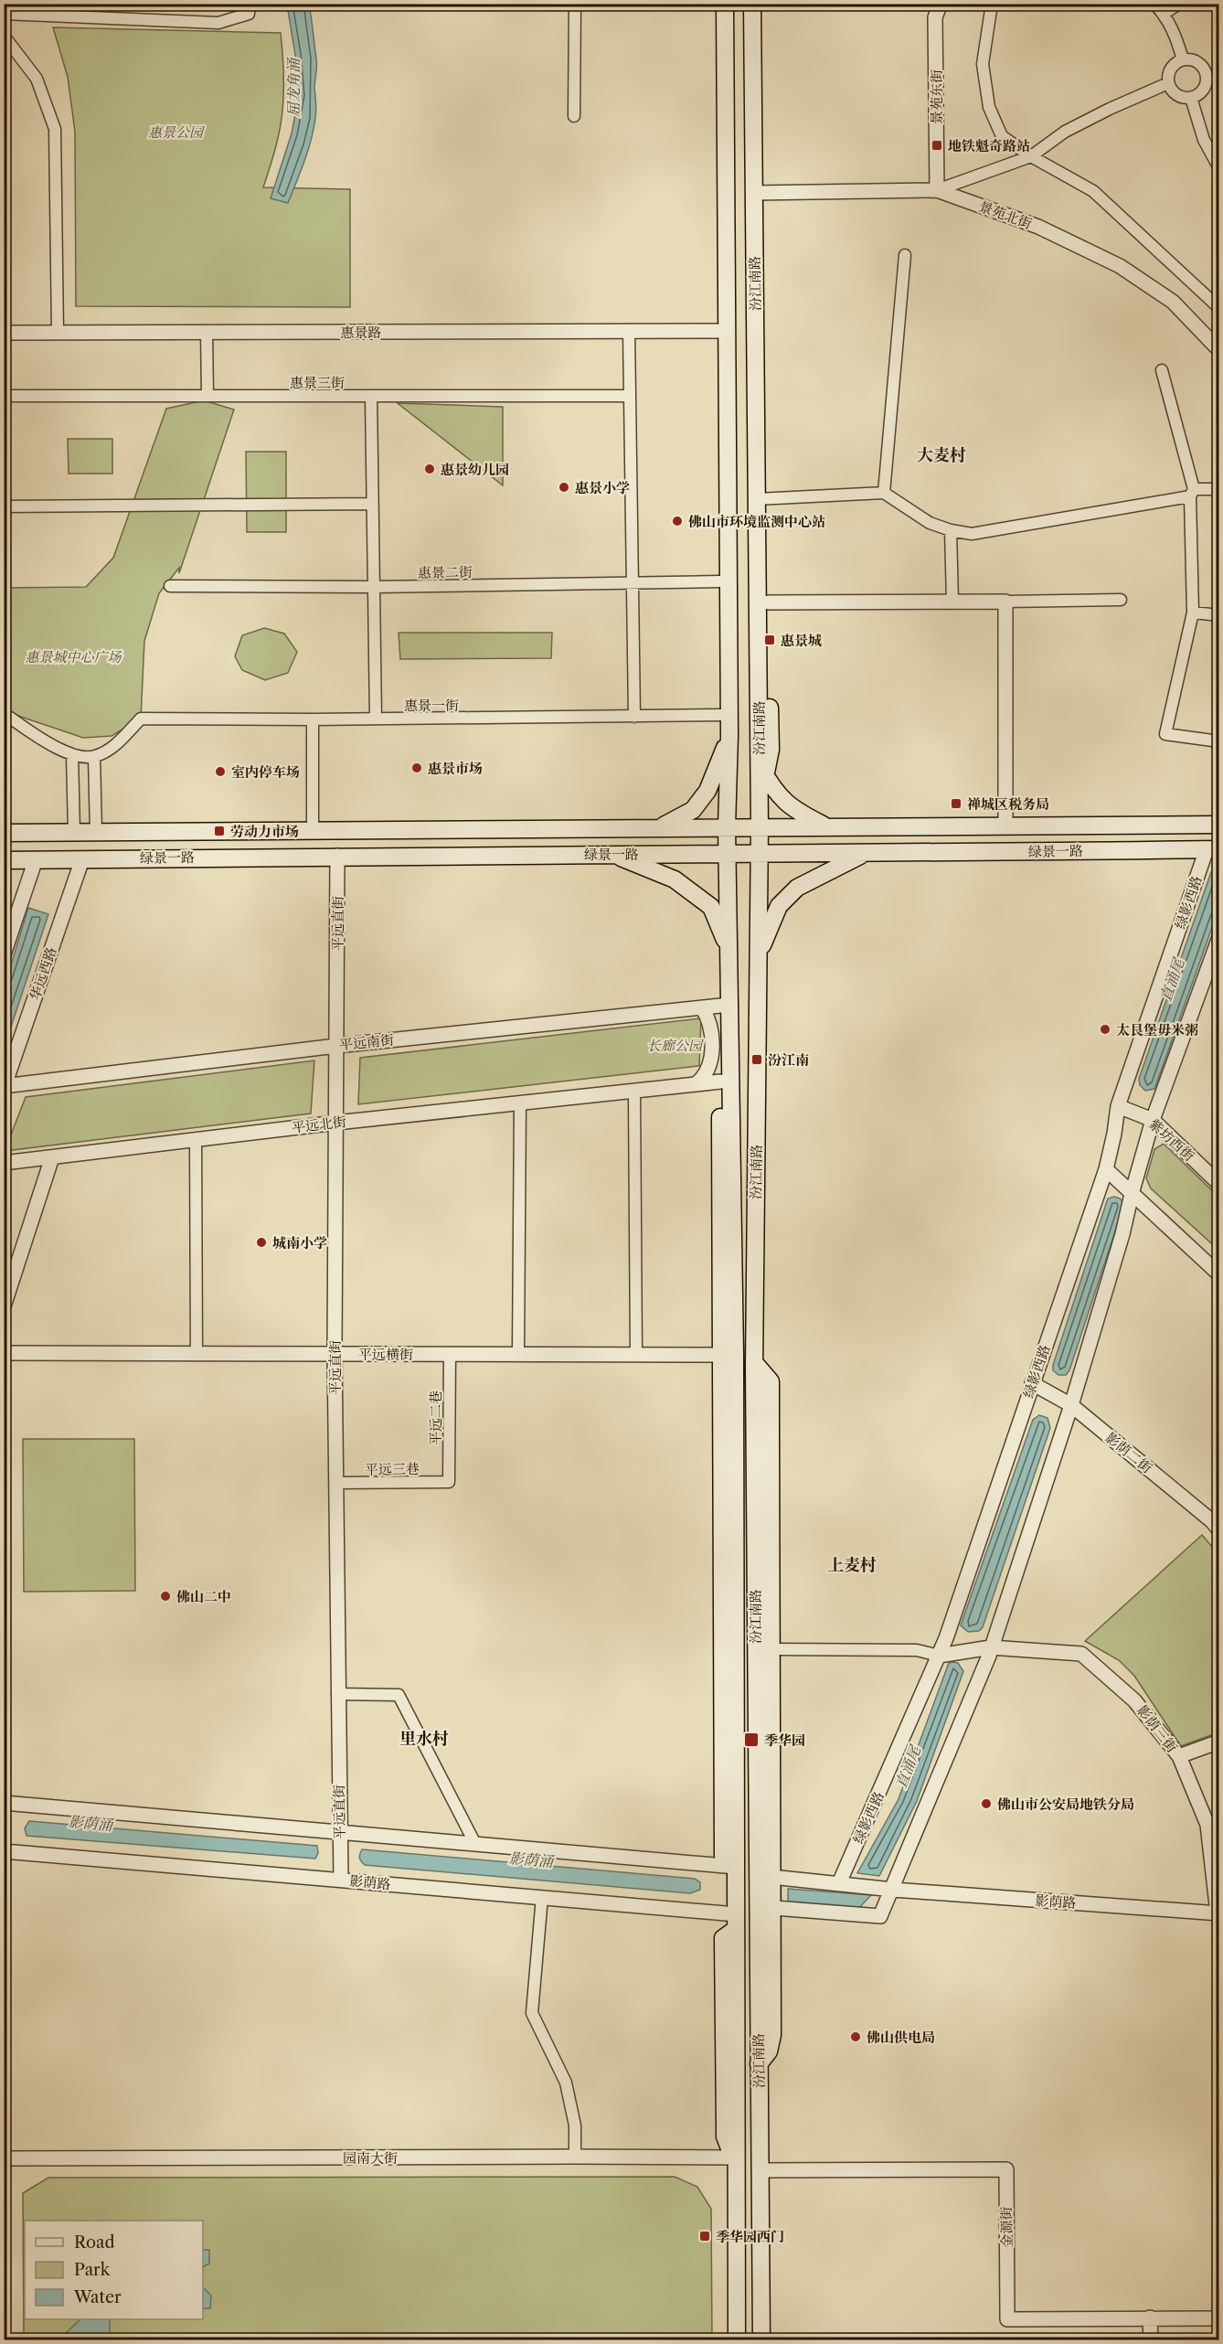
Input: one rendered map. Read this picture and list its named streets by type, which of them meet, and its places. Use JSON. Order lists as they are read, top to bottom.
{
  "streets": {
    "main road": ["汾江南路", "绿景一路"],
    "street": [
      "景苑东街",
      "景苑北街",
      "惠景路",
      "惠景三街",
      "惠景二街",
      "惠景一街",
      "绿影西路",
      "平远直街",
      "华远西路",
      "平远南街",
      "平远北街",
      "紫坊西街",
      "平远横街",
      "平远二巷",
      "影荫二街",
      "平远三巷",
      "影荫三街",
      "影荫路",
      "园南大街",
      "金源街"
    ]
  },
  "crossings": [
    ["景苑东街", "景苑北街"],
    ["景苑北街", "汾江南路"],
    ["汾江南路", "绿景一路"],
    ["汾江南路", "平远南街"],
    ["汾江南路", "平远横街"],
    ["汾江南路", "影荫路"],
    ["汾江南路", "园南大街"],
    ["汾江南路", "金源街"],
    ["绿景一路", "绿影西路"],
    ["绿景一路", "平远直街"],
    ["绿景一路", "华远西路"],
    ["绿影西路", "紫坊西街"],
    ["绿影西路", "影荫二街"],
    ["绿影西路", "影荫三街"],
    ["绿影西路", "影荫路"],
    ["平远直街", "平远南街"],
    ["平远直街", "平远北街"],
    ["平远直街", "平远横街"],
    ["平远直街", "平远三巷"],
    ["平远直街", "影荫路"],
    ["华远西路", "平远南街"],
    ["平远横街", "平远二巷"],
    ["平远二巷", "平远三巷"],
    ["影荫三街", "影荫路"]
  ],
  "districts": ["大麦村", "上麦村", "里水村"],
  "water": ["屈龙角涌", "直涌尾", "影荫涌"],
  "parks": ["惠景公园", "惠景城中心广场", "长廊公园"],
  "places": {
    "transit": [
      "地铁魁奇路站",
      "惠景城",
      "禅城区税务局",
      "劳动力市场",
      "汾江南",
      "季华园",
      "季华园西门"
    ],
    "other": [
      "惠景幼儿园",
      "惠景小学",
      "佛山市环境监测中心站",
      "惠景市场",
      "室内停车场",
      "太艮堡毋米粥",
      "城南小学",
      "佛山二中",
      "佛山市公安局地铁分局",
      "佛山供电局"
    ]
  },
  "legend": ["Road", "Park", "Water"]
}
